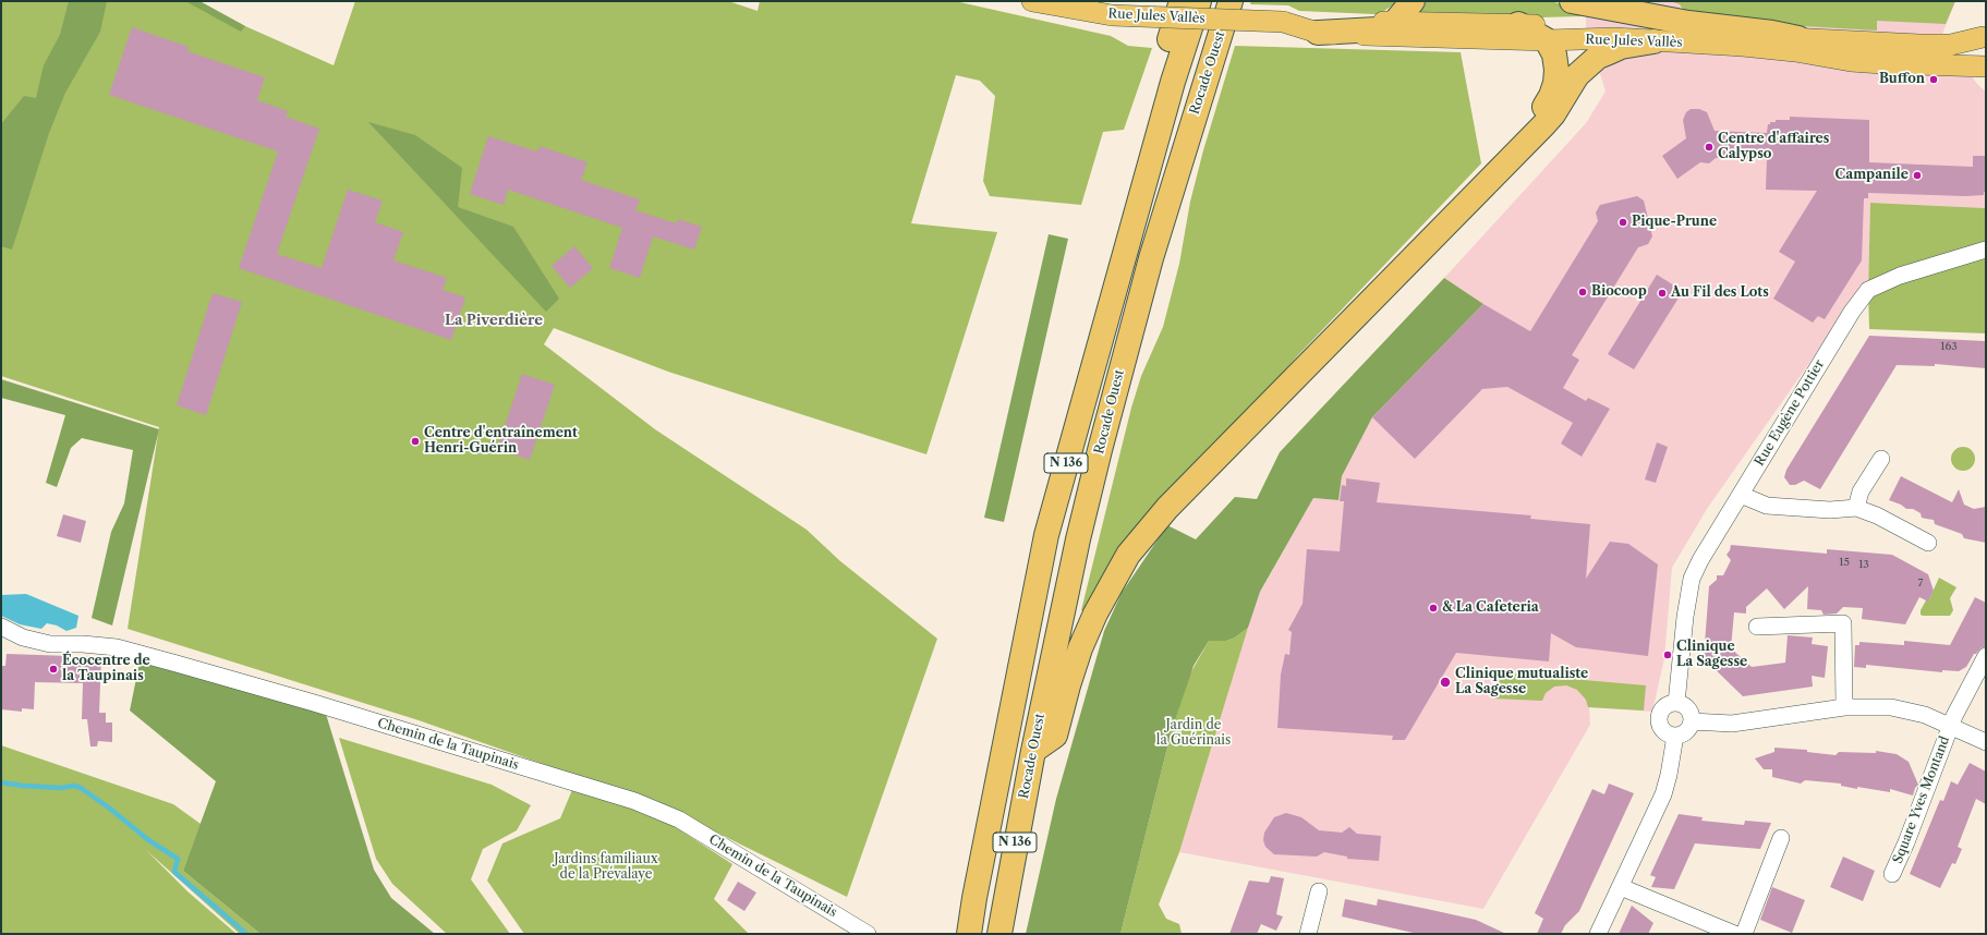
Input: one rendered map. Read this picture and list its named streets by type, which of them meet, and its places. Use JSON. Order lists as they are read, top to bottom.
{
  "streets": {
    "highway": ["Rocade Ouest", "N 136"],
    "main road": ["Rue Jules Vallès"],
    "street": ["Rue Eugène Pottier", "Chemin de la Taupinais", "Square Yves Montand"]
  },
  "districts": ["La Piverdière"],
  "parks": ["Jardin de la Guérinais", "Jardins familiaux de la Prévalaye"],
  "places": [
    "Buffon",
    "Centre d'affaires Calypso",
    "Campanile",
    "Pique-Prune",
    "Biocoop",
    "Au Fil des Lots",
    "Centre d'entraînement Henri-Guérin",
    "& La Cafeteria",
    "Clinique La Sagesse",
    "Écocentre de la Taupinais",
    "Clinique mutualiste La Sagesse"
  ],
  "house_numbers": [
    "163",
    "15",
    "13",
    "7"
  ]
}
